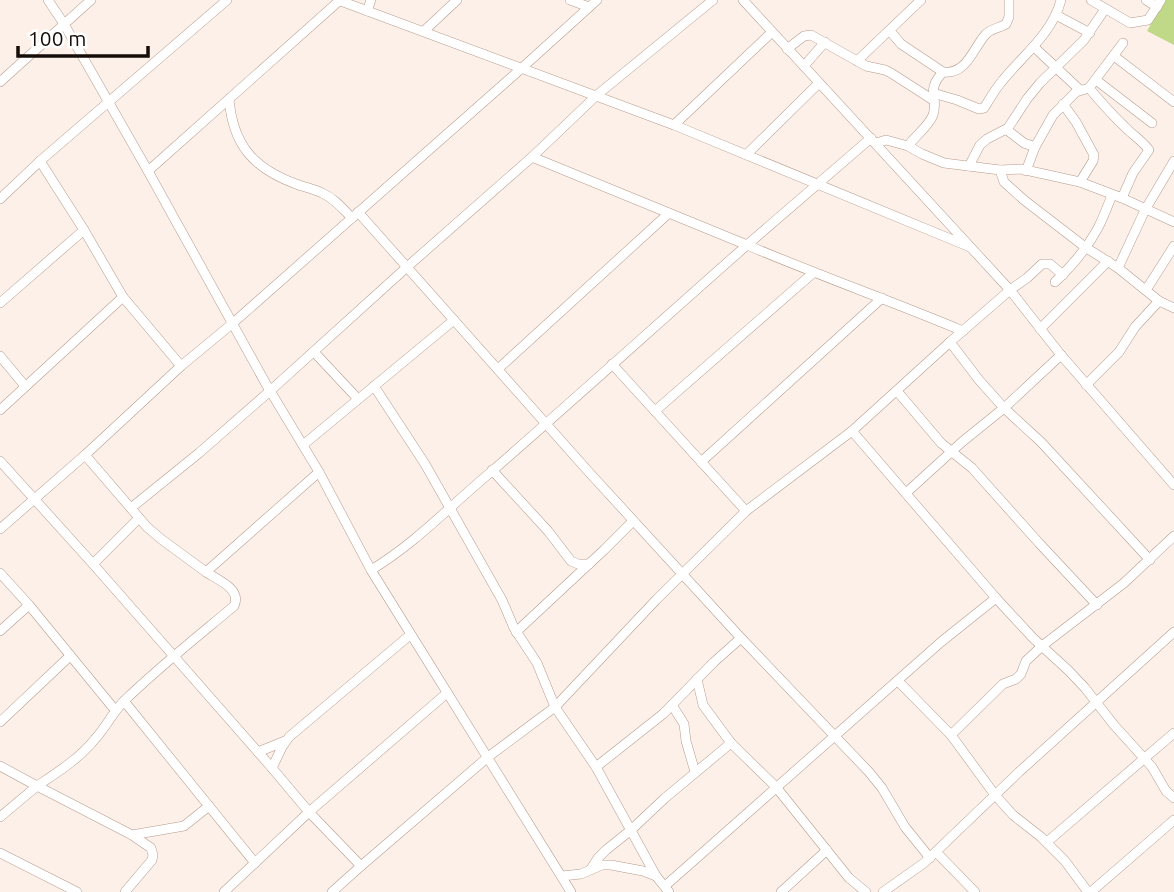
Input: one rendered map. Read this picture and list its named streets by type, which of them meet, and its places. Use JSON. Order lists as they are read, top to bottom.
{
  "scale_bar": "100 m"
}
